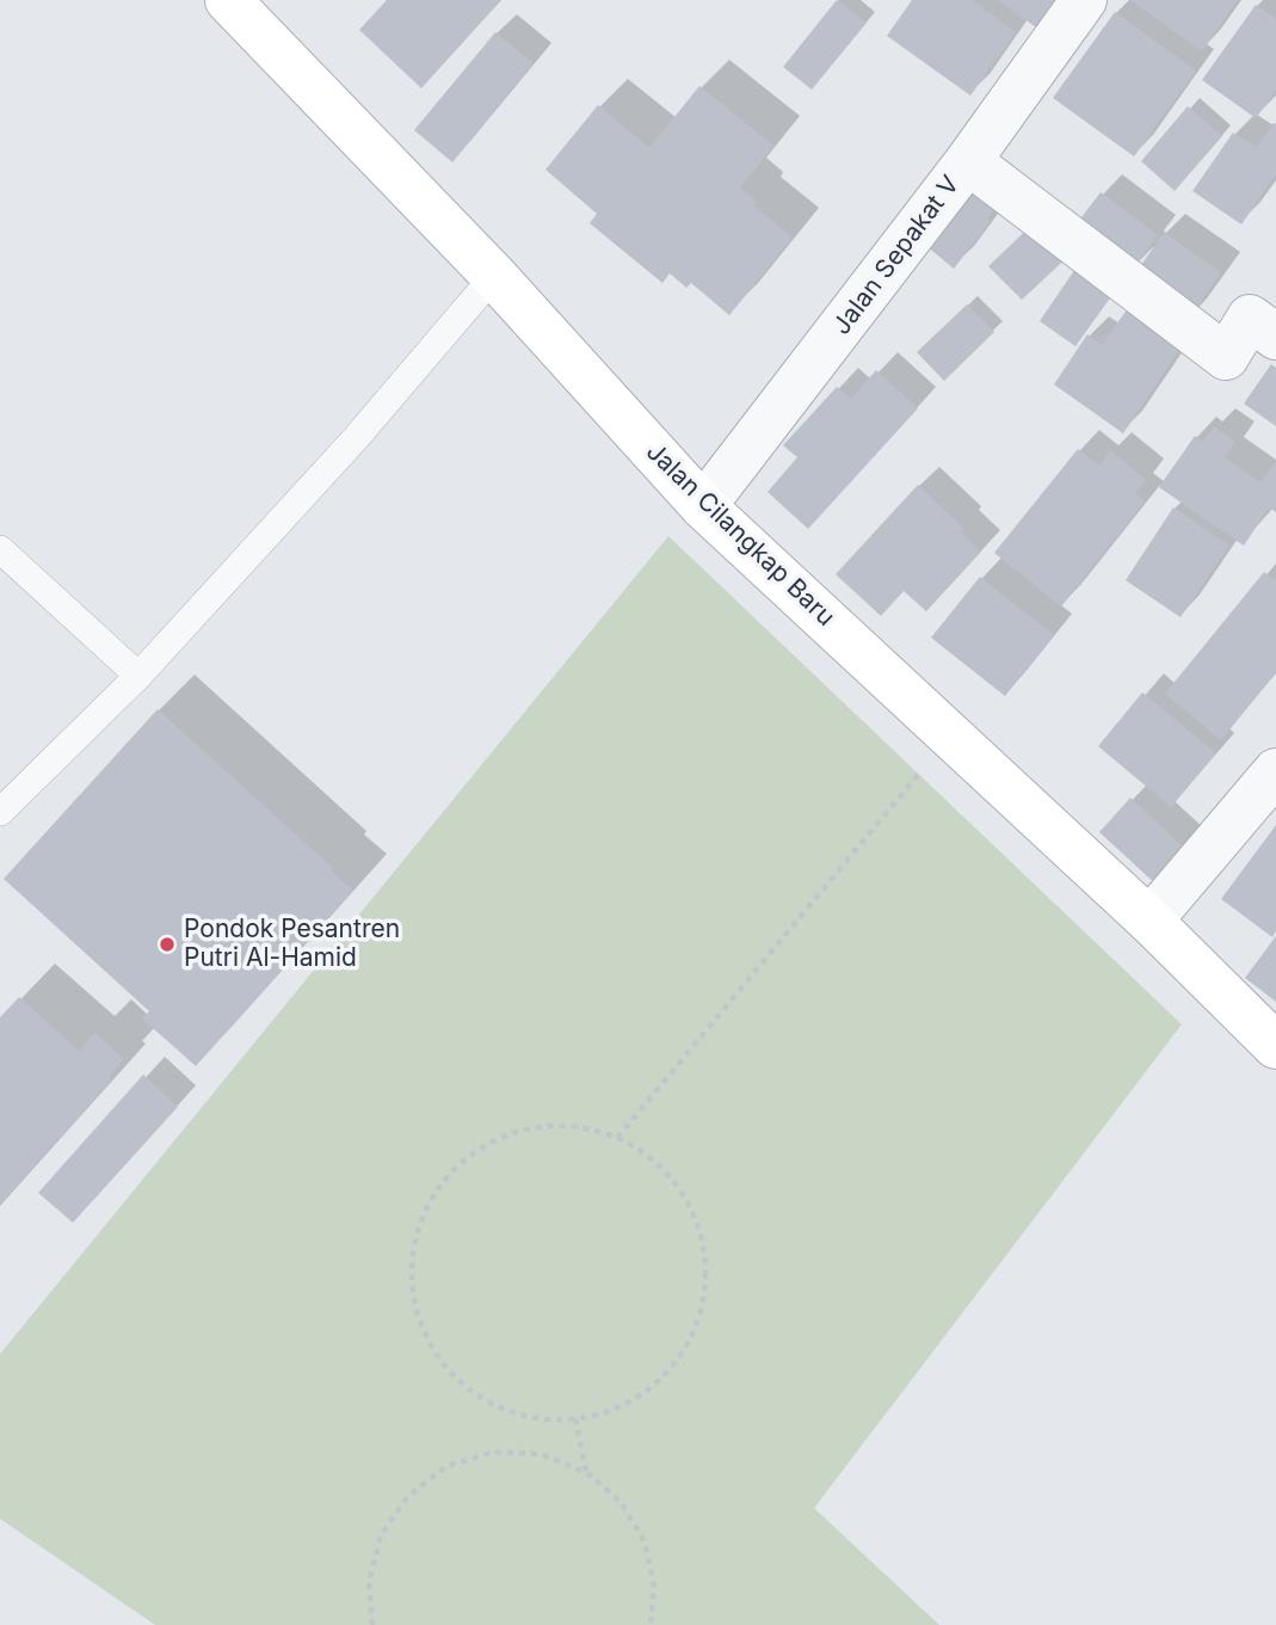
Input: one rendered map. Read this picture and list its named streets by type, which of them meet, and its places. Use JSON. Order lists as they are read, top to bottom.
{
  "streets": {
    "street": ["Jalan Sepakat V", "Jalan Cilangkap Baru"]
  },
  "crossings": [
    ["Jalan Sepakat V", "Jalan Cilangkap Baru"]
  ],
  "places": ["Pondok Pesantren Putri Al-Hamid"]
}
